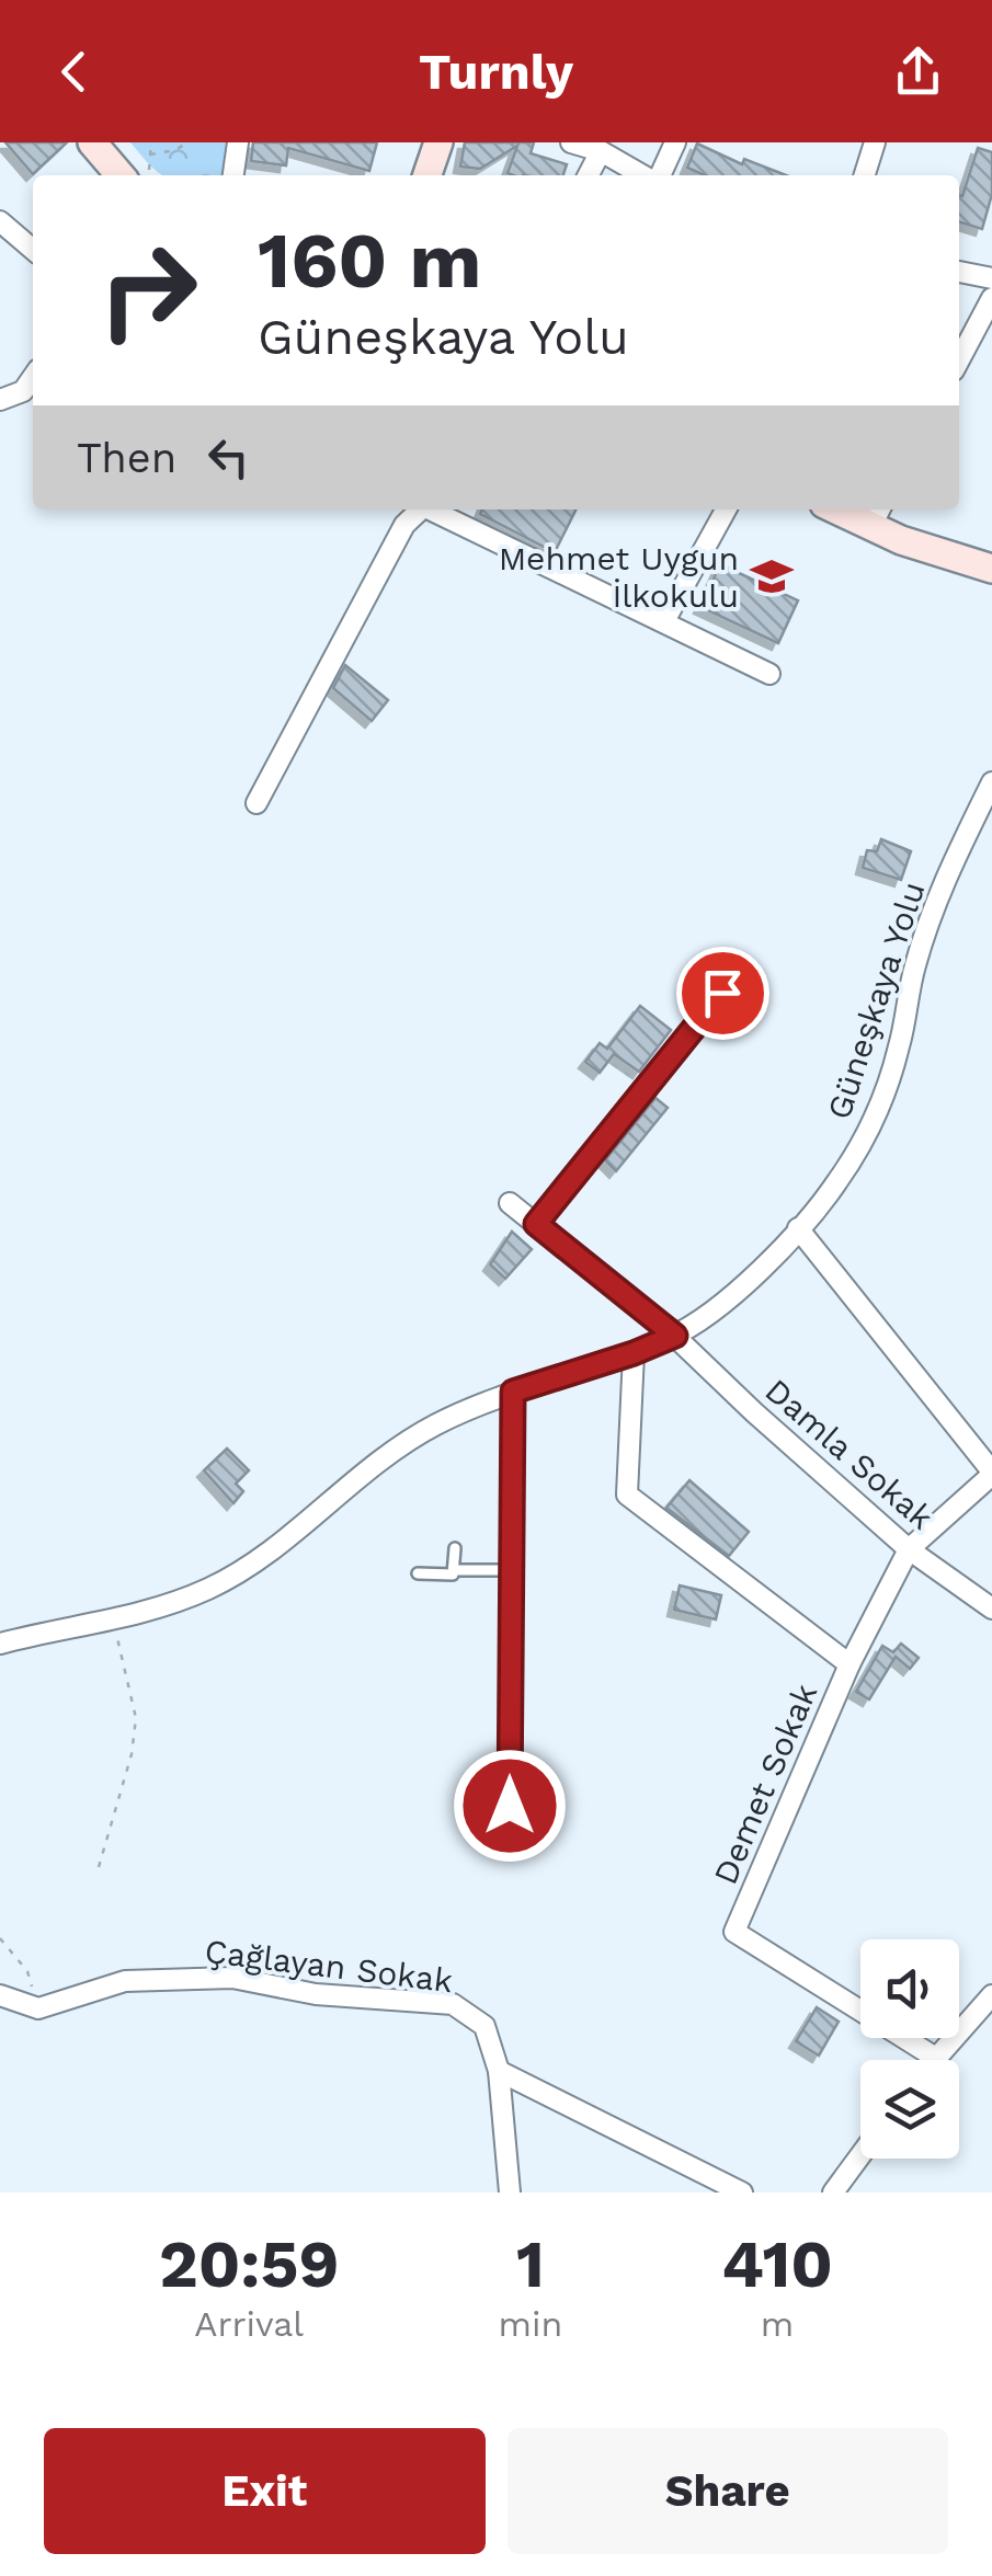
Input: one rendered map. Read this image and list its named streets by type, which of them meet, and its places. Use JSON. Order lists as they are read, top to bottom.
{
  "streets": {
    "street": [
      "Güneşkaya Yolu",
      "Damla Sokak",
      "Demet Sokak",
      "Çağlayan Sokak"
    ]
  },
  "crossings": [
    ["Güneşkaya Yolu", "Damla Sokak"],
    ["Damla Sokak", "Demet Sokak"]
  ],
  "places": {
    "school or university": ["Mehmet Uygun İlkokulu"]
  },
  "page": {
    "header": "Turnly",
    "turn": ["160 m", "Güneşkaya Yolu"],
    "then": "Then",
    "eta": [
      "20:59",
      "Arrival",
      "1",
      "min",
      "410",
      "m"
    ],
    "buttons": ["Exit", "Share"]
  }
}
